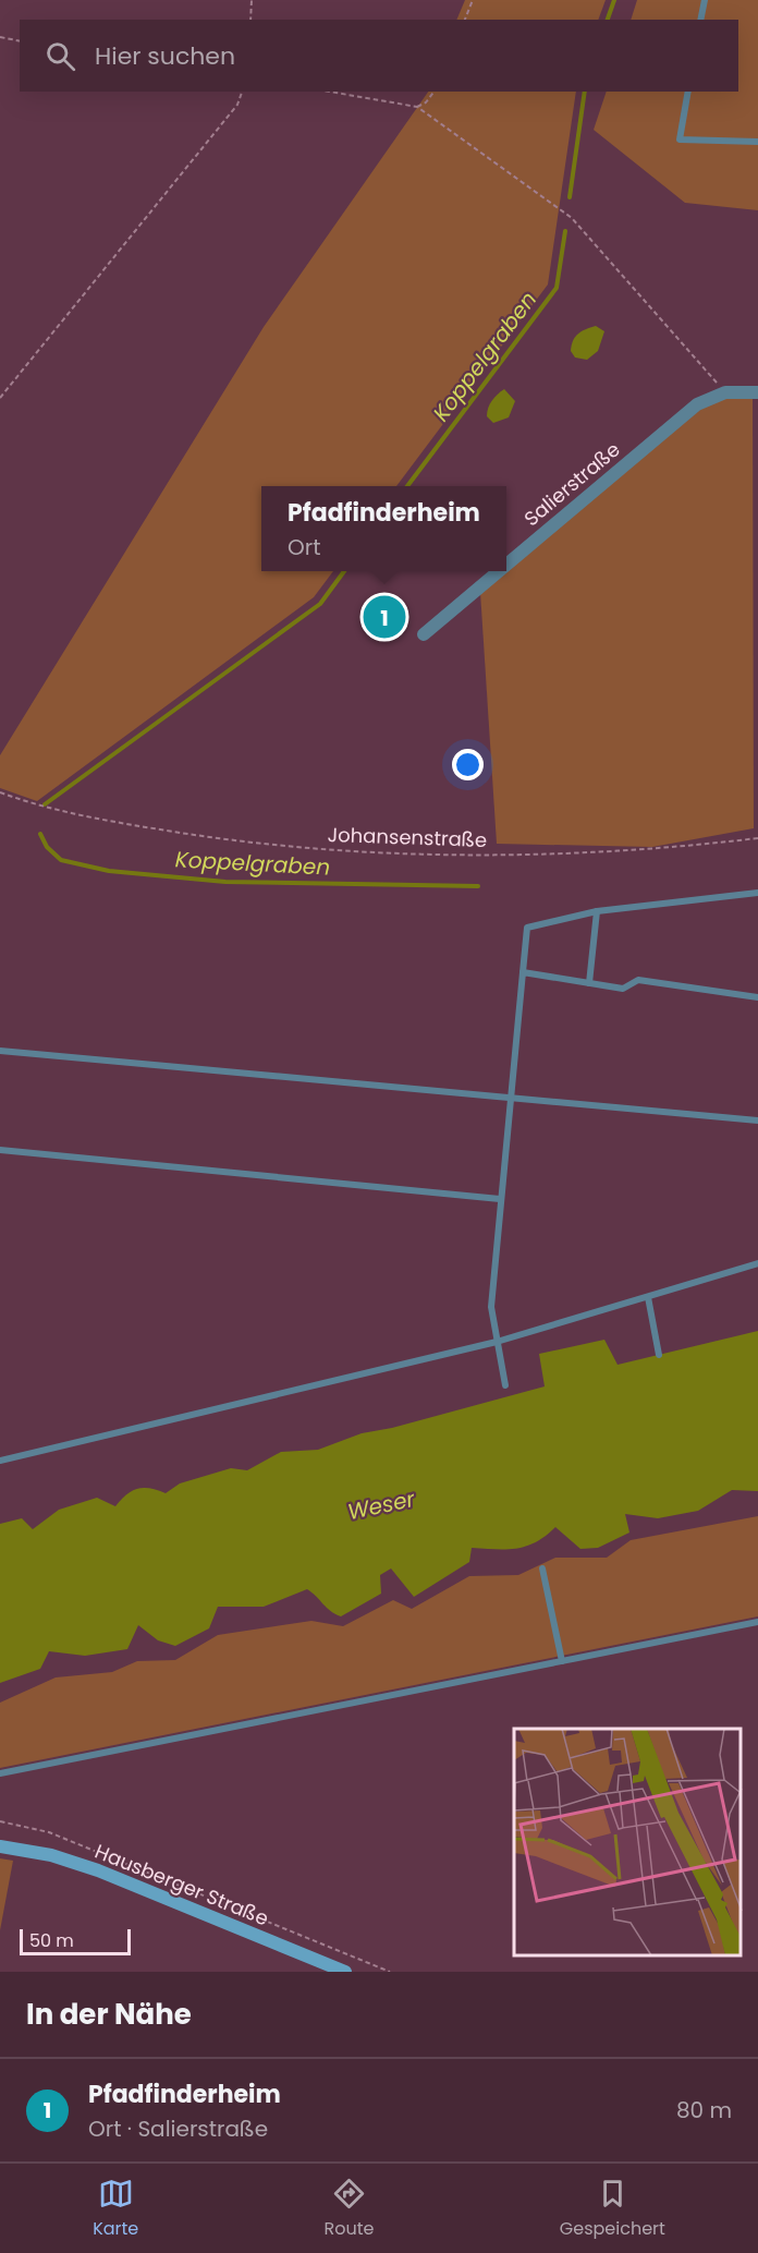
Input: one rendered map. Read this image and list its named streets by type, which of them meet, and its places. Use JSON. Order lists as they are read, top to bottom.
{
  "streets": {
    "main road": ["Hausberger Straße"],
    "street": ["Salierstraße"],
    "path": ["Johansenstraße"]
  },
  "water": ["Koppelgraben", "Weser"],
  "scale_bar": "50 m",
  "page": {
    "search": "Hier suchen",
    "popup": ["Pfadfinderheim", "Ort"],
    "pins": "1",
    "scale": "50 m",
    "heading": "In der Nähe",
    "list": [
      {
        "mark": "1",
        "name": "Pfadfinderheim",
        "note": "Ort · Salierstraße",
        "value": "80 m"
      }
    ],
    "nav": ["Karte", "Route", "Gespeichert"]
  }
}
